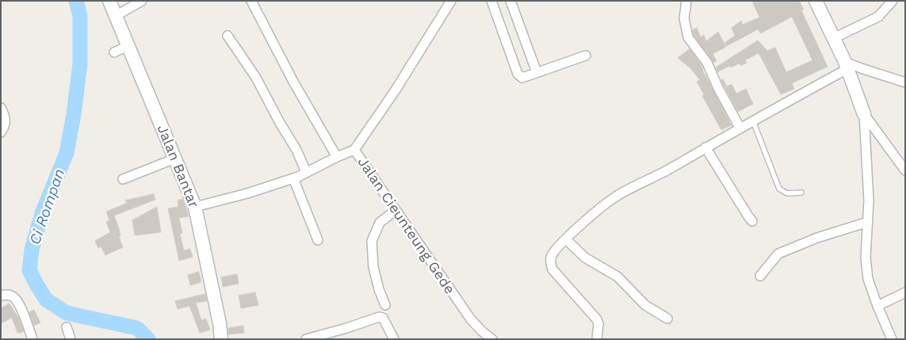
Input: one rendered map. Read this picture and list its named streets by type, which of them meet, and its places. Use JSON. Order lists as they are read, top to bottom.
{
  "streets": {
    "street": ["Jalan Bantar", "Jalan Cieunteung Gede"]
  },
  "crossings": [
    ["Jalan Bantar", "Jalan Cieunteung Gede"]
  ],
  "water": ["Ci Rompan"]
}
